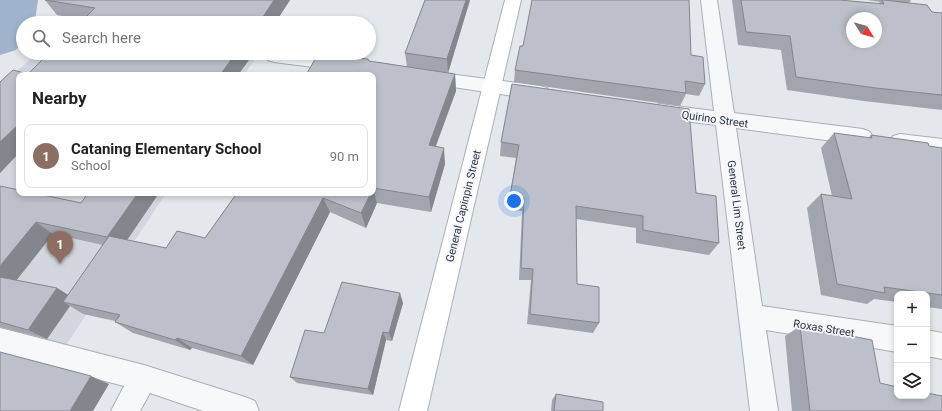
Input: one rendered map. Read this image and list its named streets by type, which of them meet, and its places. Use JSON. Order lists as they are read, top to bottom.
{
  "streets": {
    "street": [
      "Quirino Street",
      "General Lim Street",
      "General Capinpin Street",
      "Roxas Street"
    ]
  },
  "crossings": [
    ["Quirino Street", "General Lim Street"],
    ["General Lim Street", "Roxas Street"]
  ],
  "north": "bottom right",
  "page": {
    "search": "Search here",
    "heading": "Nearby",
    "list": [
      {
        "mark": "1",
        "name": "Cataning Elementary School",
        "note": "School",
        "value": "90 m"
      }
    ],
    "pins": "1",
    "map_buttons": ["+", "−"]
  }
}
